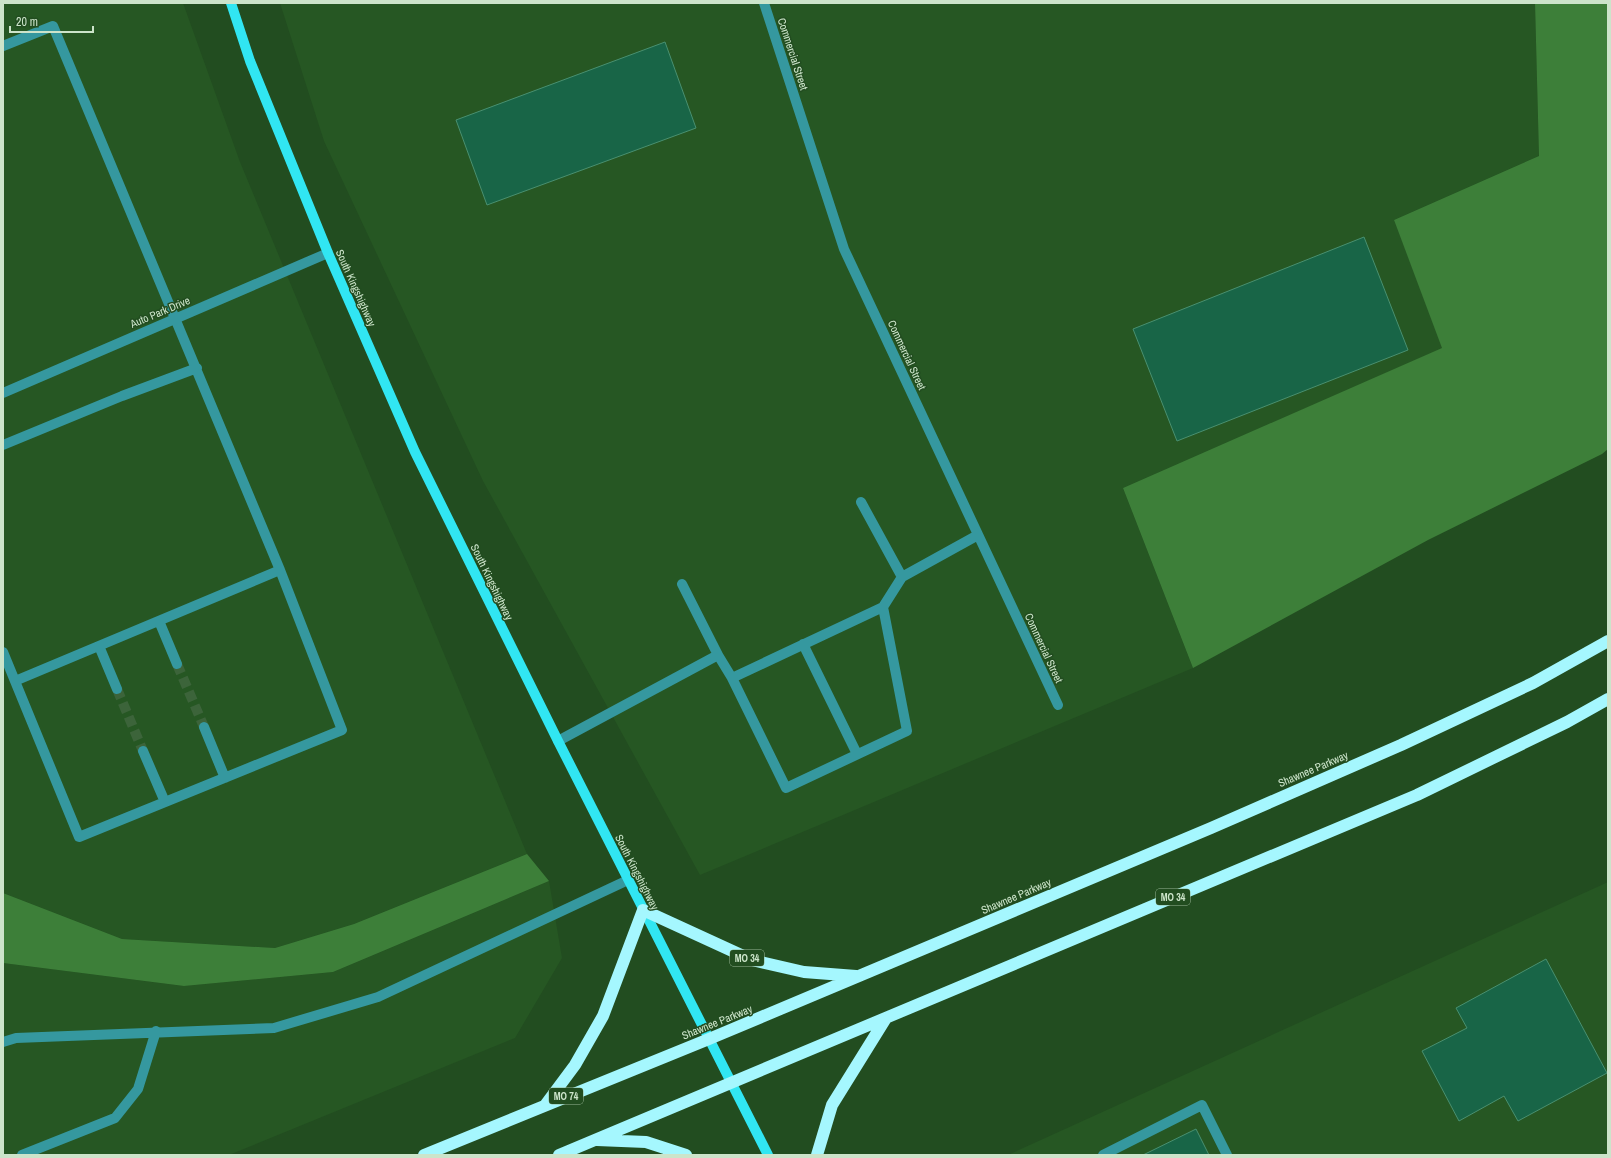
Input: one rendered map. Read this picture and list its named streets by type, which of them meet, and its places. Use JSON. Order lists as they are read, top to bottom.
{
  "streets": {
    "highway": ["Shawnee Parkway", "MO 34", "MO 74"],
    "main road": ["South Kingshighway"],
    "street": ["Commercial Street", "Auto Park Drive"]
  },
  "crossings": [
    ["South Kingshighway", "Auto Park Drive"],
    ["South Kingshighway", "Shawnee Parkway"],
    ["South Kingshighway", "MO 34"],
    ["Shawnee Parkway", "MO 34"]
  ],
  "scale_bar": "20 m"
}
